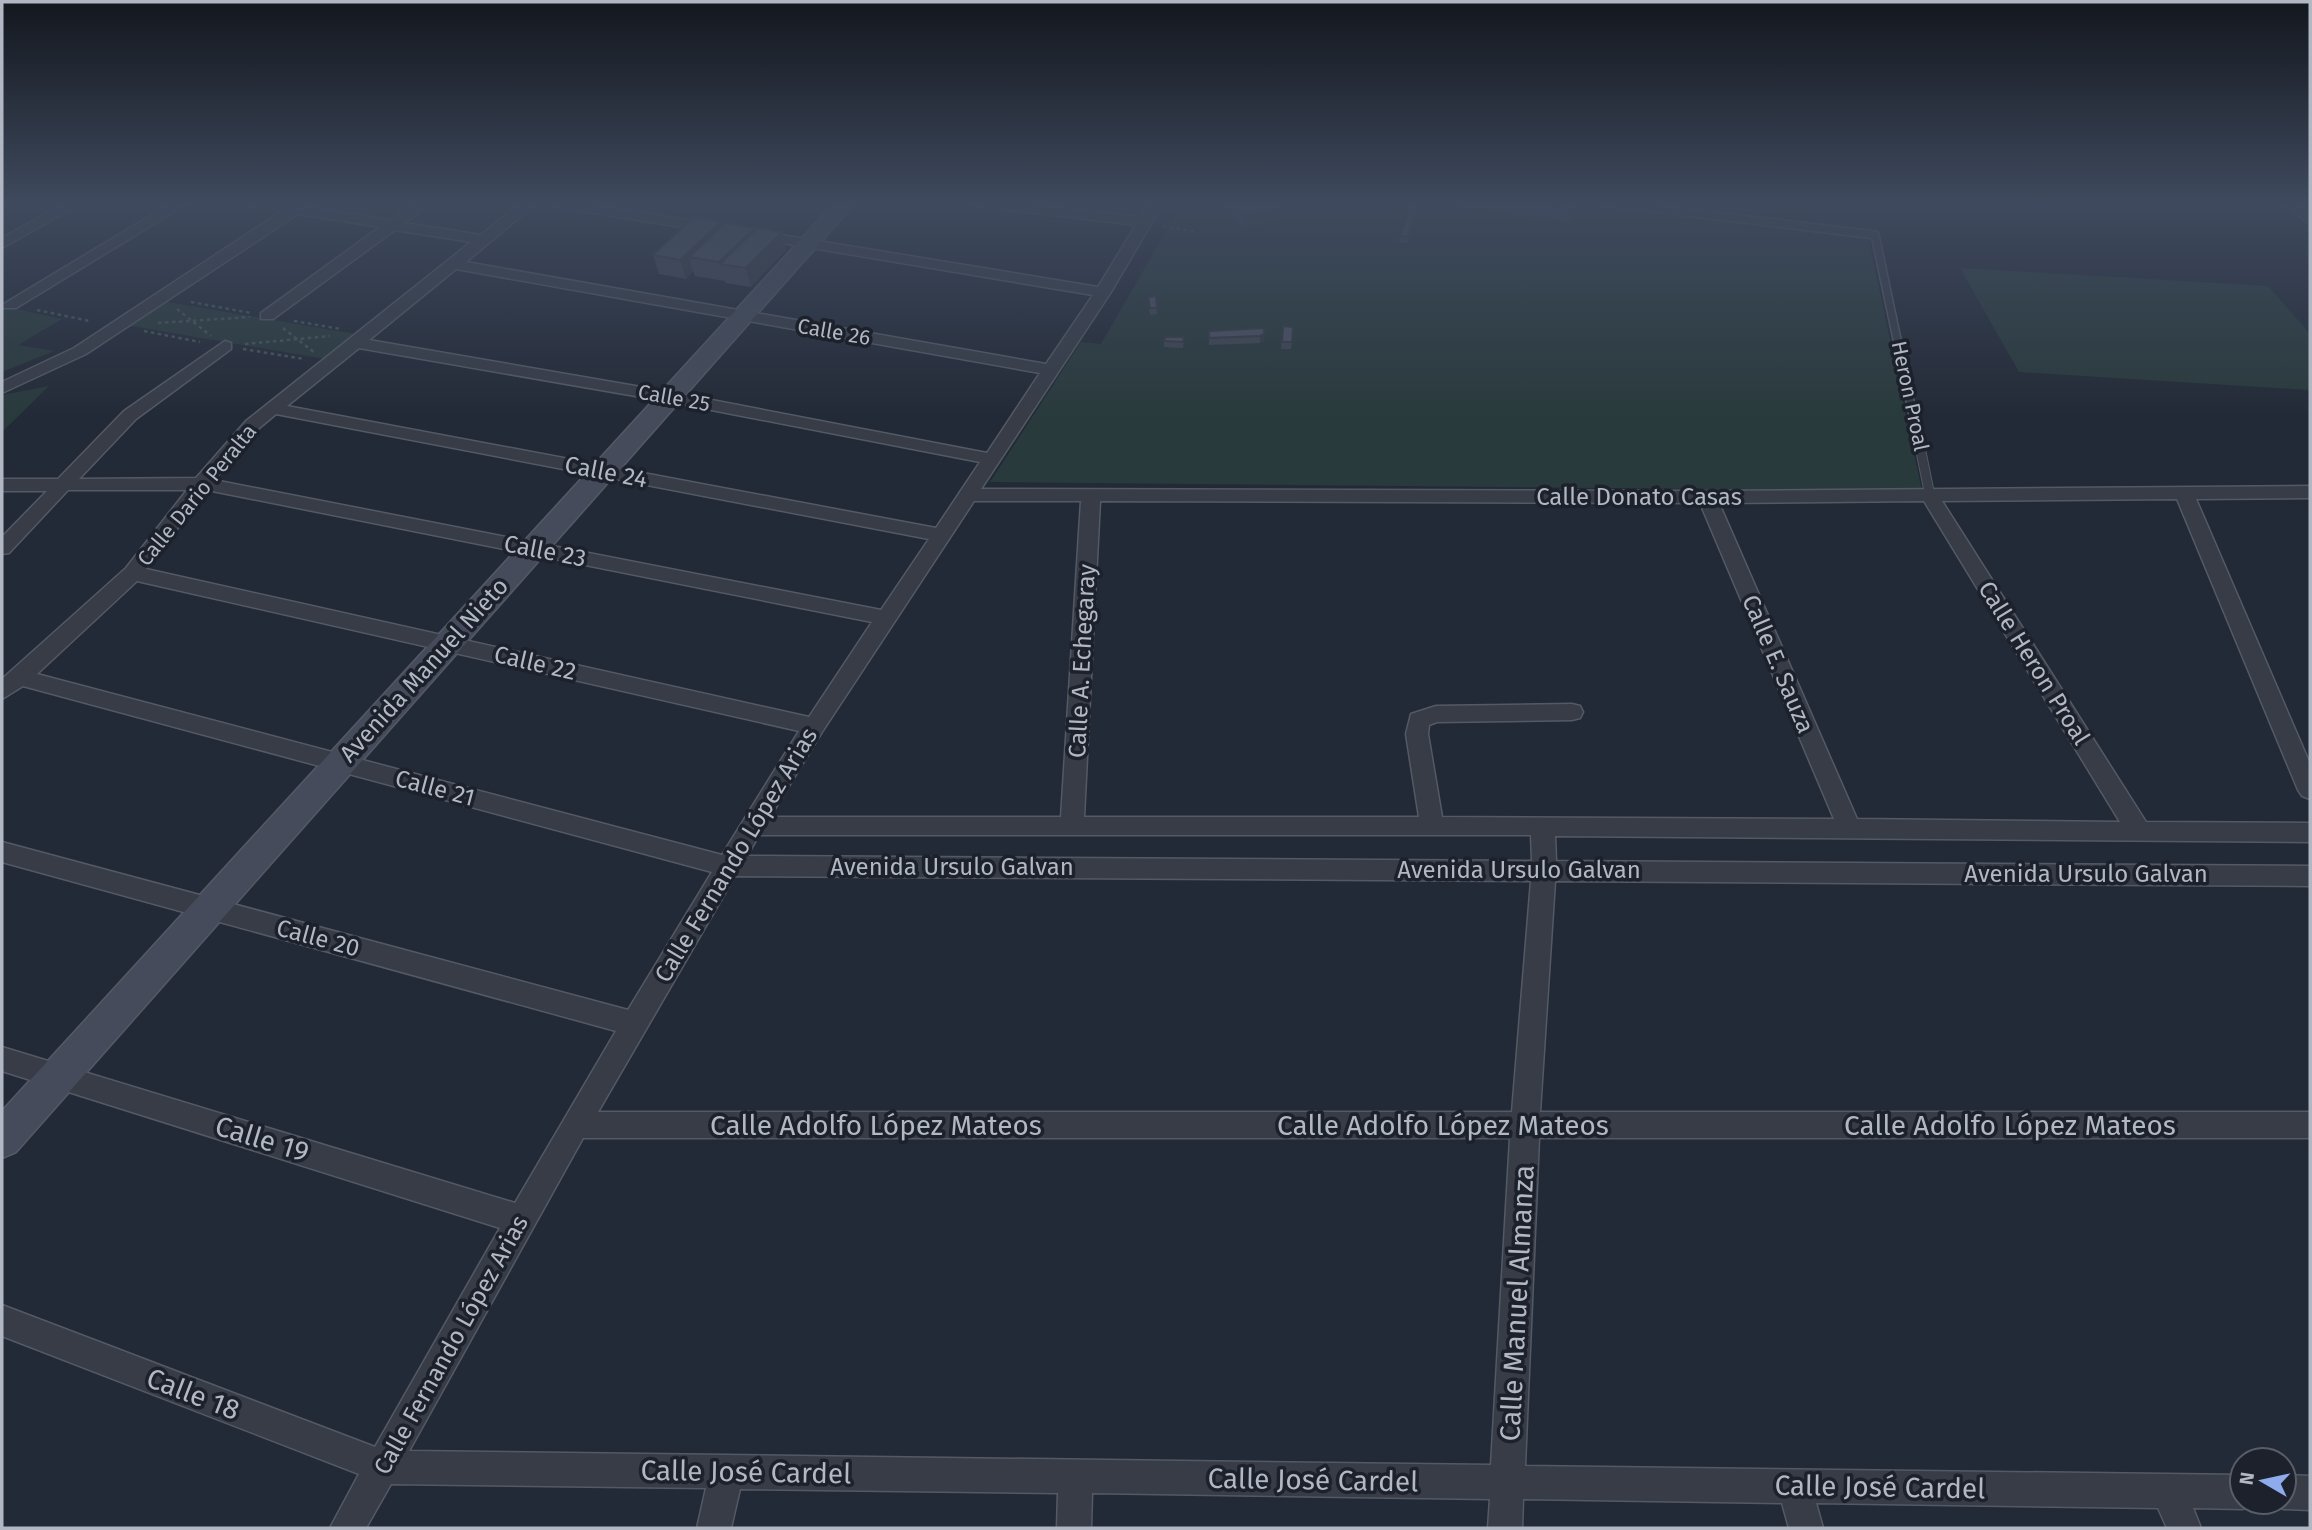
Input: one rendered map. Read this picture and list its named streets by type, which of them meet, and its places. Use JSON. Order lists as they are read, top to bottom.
{
  "streets": {
    "street": [
      "Calle 26",
      "Calle 25",
      "Calle 24",
      "Calle Dario Peralta",
      "Calle Donato Casas",
      "Calle 23",
      "Calle A. Echegaray",
      "Calle 22",
      "Calle Heron Proal",
      "Calle E. Sauza",
      "Avenida Manuel Nieto",
      "Calle 21",
      "Calle Fernando López Arias",
      "Avenida Ursulo Galvan",
      "Calle 20",
      "Calle Adolfo López Mateos",
      "Calle 19",
      "Calle Manuel Almanza",
      "Calle 18",
      "Calle José Cardel"
    ],
    "lane": ["Heron Proal"]
  },
  "crossings": [
    ["Calle 26", "Avenida Manuel Nieto"],
    ["Calle 26", "Calle Fernando López Arias"],
    ["Heron Proal", "Calle Donato Casas"],
    ["Heron Proal", "Calle Heron Proal"],
    ["Calle 25", "Calle Dario Peralta"],
    ["Calle 25", "Avenida Manuel Nieto"],
    ["Calle 25", "Calle Fernando López Arias"],
    ["Calle 24", "Calle Dario Peralta"],
    ["Calle 24", "Avenida Manuel Nieto"],
    ["Calle 24", "Calle Fernando López Arias"],
    ["Calle Dario Peralta", "Calle 23"],
    ["Calle Dario Peralta", "Calle 22"],
    ["Calle Dario Peralta", "Calle 21"],
    ["Calle Donato Casas", "Calle A. Echegaray"],
    ["Calle Donato Casas", "Calle Heron Proal"],
    ["Calle Donato Casas", "Calle E. Sauza"],
    ["Calle Donato Casas", "Calle Fernando López Arias"],
    ["Calle 23", "Avenida Manuel Nieto"],
    ["Calle 23", "Calle Fernando López Arias"],
    ["Calle A. Echegaray", "Avenida Ursulo Galvan"],
    ["Calle 22", "Avenida Manuel Nieto"],
    ["Calle 22", "Calle Fernando López Arias"],
    ["Calle Heron Proal", "Avenida Ursulo Galvan"],
    ["Calle E. Sauza", "Avenida Ursulo Galvan"],
    ["Avenida Manuel Nieto", "Calle 21"],
    ["Avenida Manuel Nieto", "Calle 20"],
    ["Avenida Manuel Nieto", "Calle 19"],
    ["Calle 21", "Calle Fernando López Arias"],
    ["Calle 21", "Avenida Ursulo Galvan"],
    ["Calle Fernando López Arias", "Avenida Ursulo Galvan"],
    ["Calle Fernando López Arias", "Calle 20"],
    ["Calle Fernando López Arias", "Calle Adolfo López Mateos"],
    ["Calle Fernando López Arias", "Calle 19"],
    ["Calle Fernando López Arias", "Calle 18"],
    ["Calle Fernando López Arias", "Calle José Cardel"],
    ["Avenida Ursulo Galvan", "Calle Manuel Almanza"],
    ["Calle Adolfo López Mateos", "Calle Manuel Almanza"],
    ["Calle Manuel Almanza", "Calle José Cardel"],
    ["Calle 18", "Calle José Cardel"]
  ],
  "north": "left"
}
